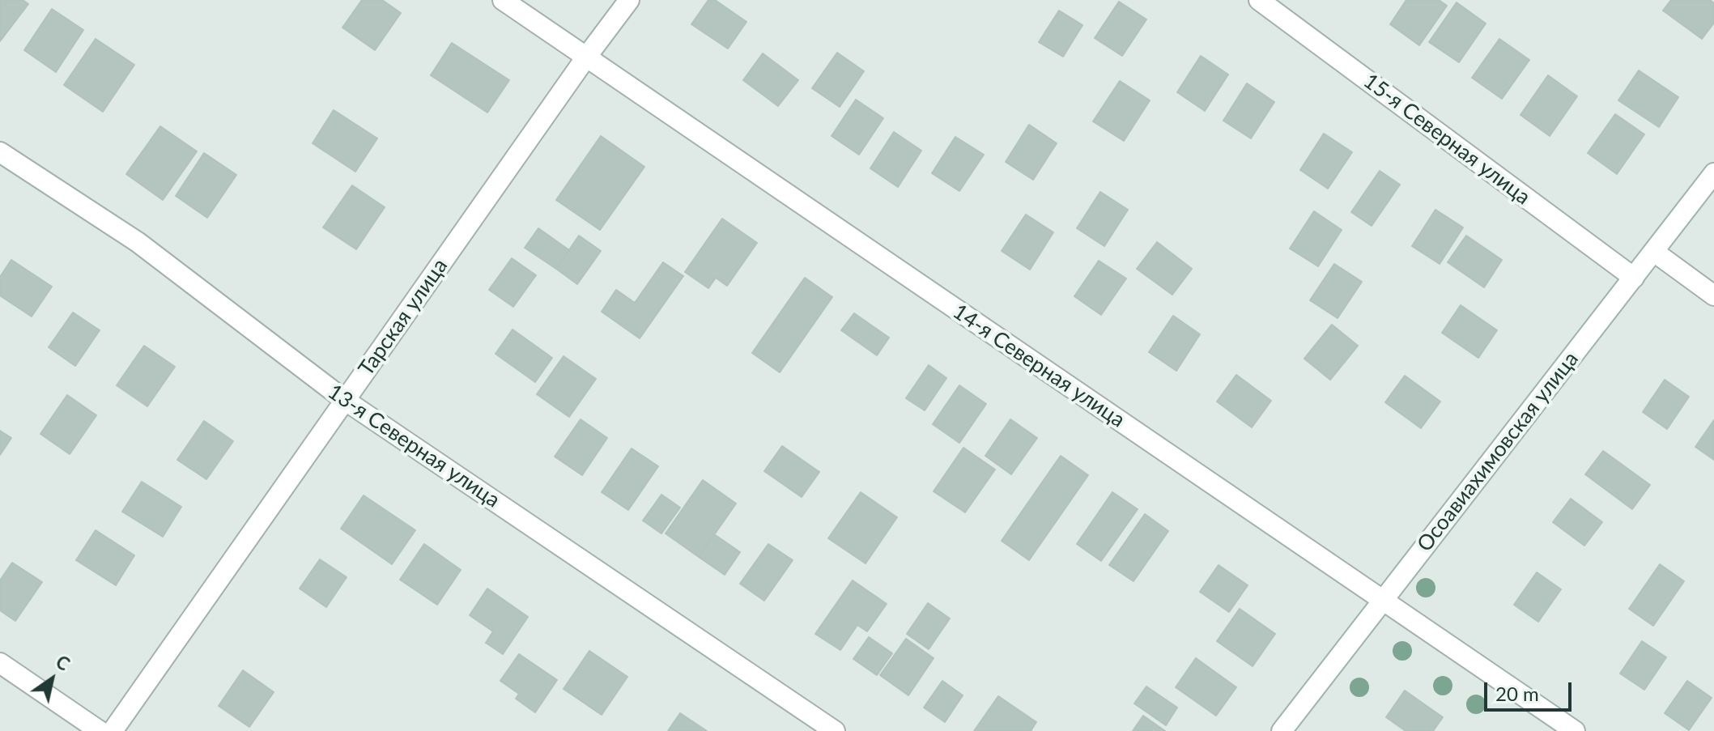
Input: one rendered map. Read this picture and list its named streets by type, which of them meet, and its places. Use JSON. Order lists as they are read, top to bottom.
{
  "streets": {
    "street": [
      "15-я Северная улица",
      "Тарская улица",
      "14-я Северная улица",
      "13-я Северная улица",
      "Осоавиахимовская улица"
    ]
  },
  "crossings": [
    ["15-я Северная улица", "Осоавиахимовская улица"],
    ["Тарская улица", "14-я Северная улица"],
    ["Тарская улица", "13-я Северная улица"],
    ["14-я Северная улица", "Осоавиахимовская улица"]
  ],
  "scale_bar": "20 m",
  "north": "top right"
}
